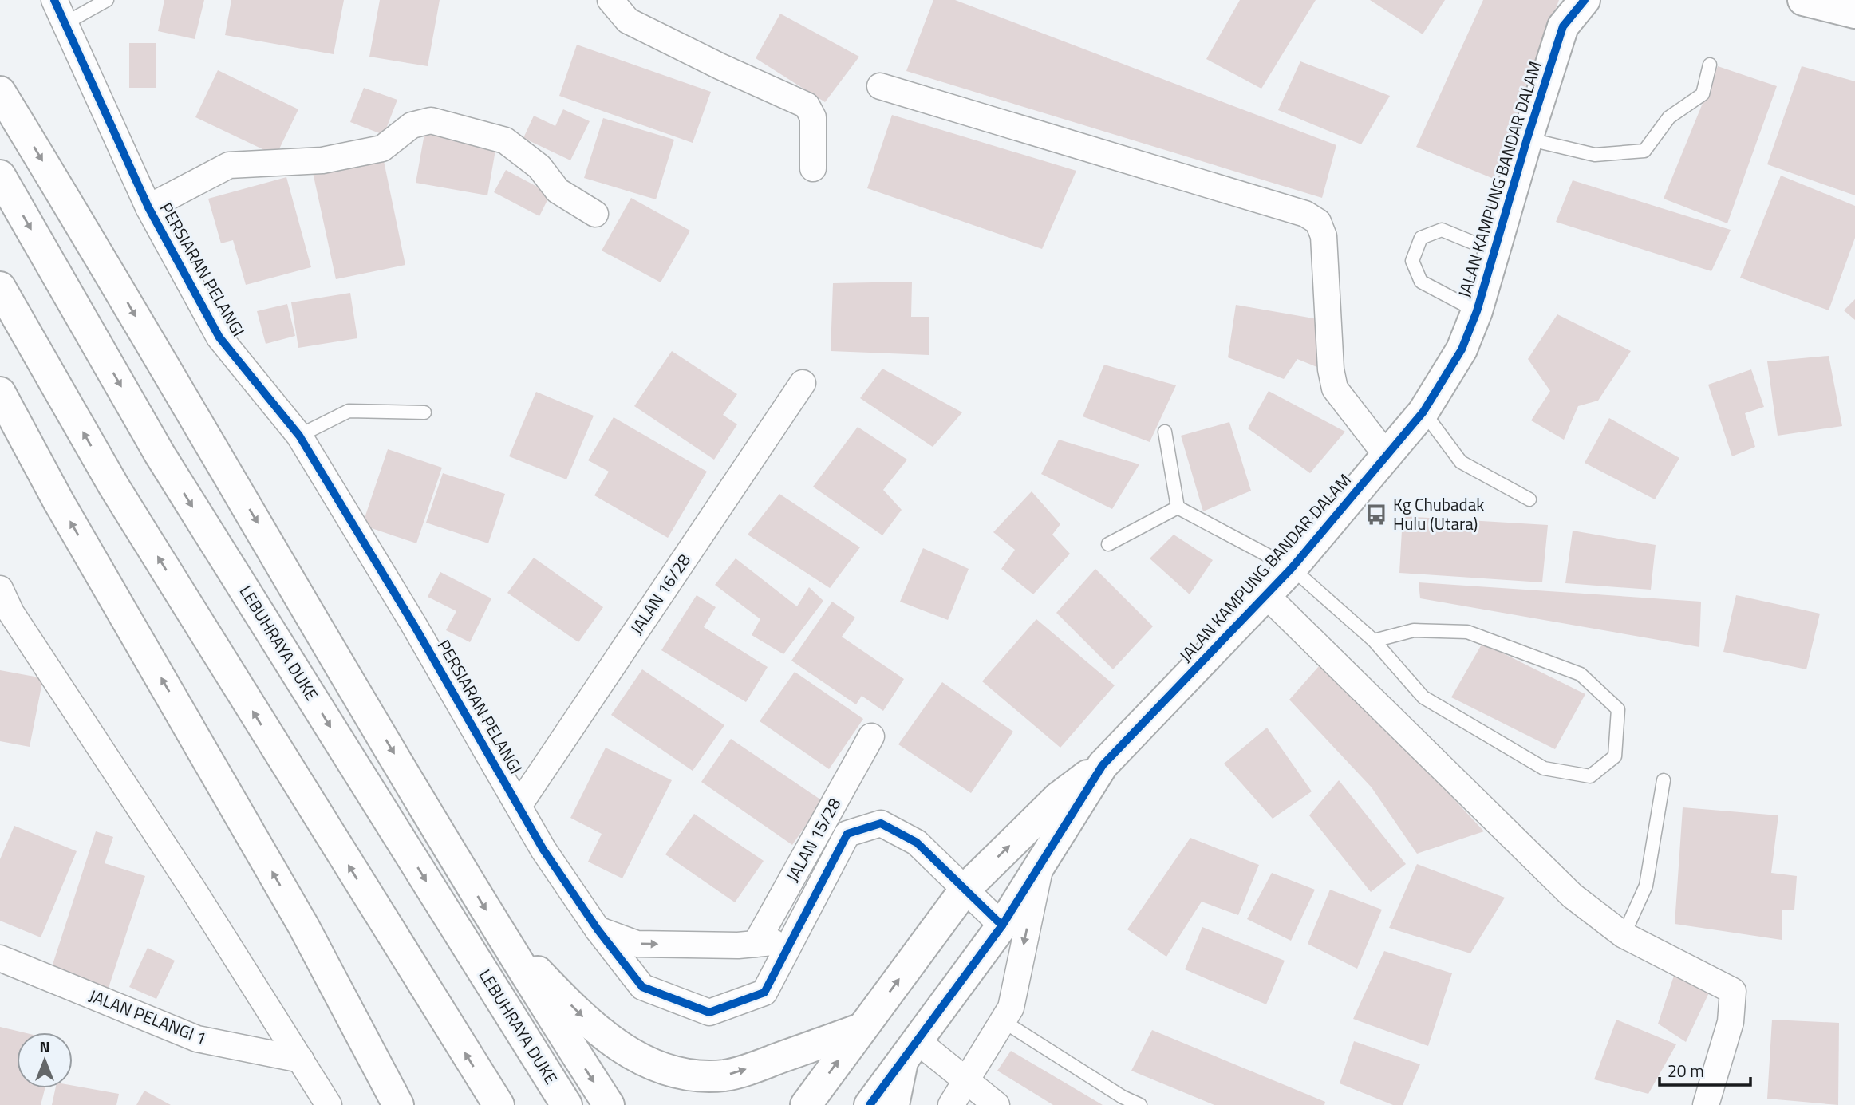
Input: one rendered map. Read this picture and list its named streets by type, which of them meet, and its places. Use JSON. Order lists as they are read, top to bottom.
{
  "streets": {
    "main road": ["JALAN KAMPUNG BANDAR DALAM", "LEBUHRAYA DUKE"],
    "street": [
      "PERSIARAN PELANGI",
      "JALAN 16/28",
      "JALAN 15/28",
      "JALAN PELANGI 1"
    ]
  },
  "crossings": [
    ["JALAN KAMPUNG BANDAR DALAM", "PERSIARAN PELANGI"],
    ["PERSIARAN PELANGI", "JALAN 16/28"]
  ],
  "places": {
    "bus stop": ["Kg Chubadak Hulu (Utara)"]
  },
  "scale_bar": "20 m",
  "north": "top"
}
